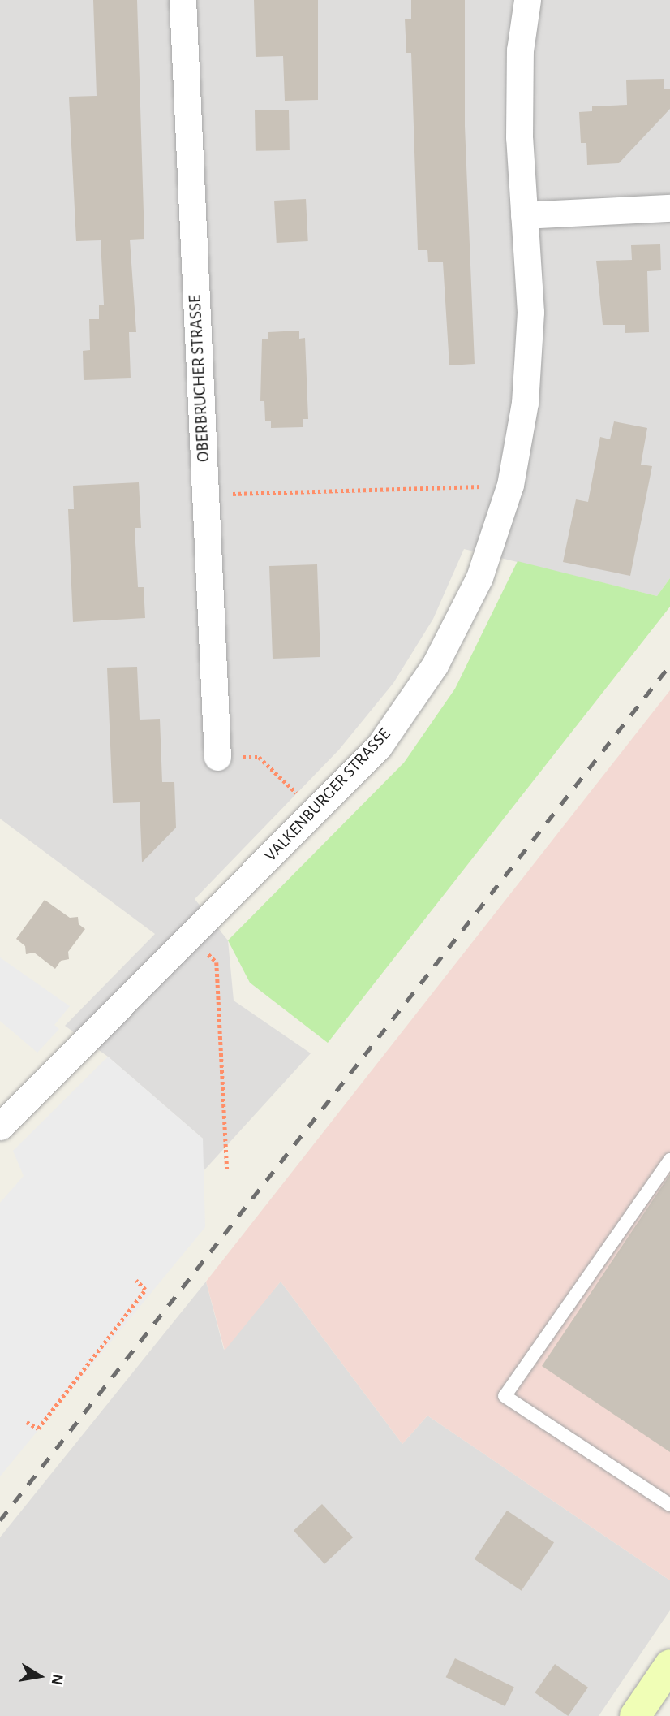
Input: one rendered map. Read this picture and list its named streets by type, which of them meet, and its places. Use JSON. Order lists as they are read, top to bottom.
{
  "streets": {
    "street": ["OBERBRUCHER STRASSE", "VALKENBURGER STRASSE"]
  },
  "north": "right"
}
